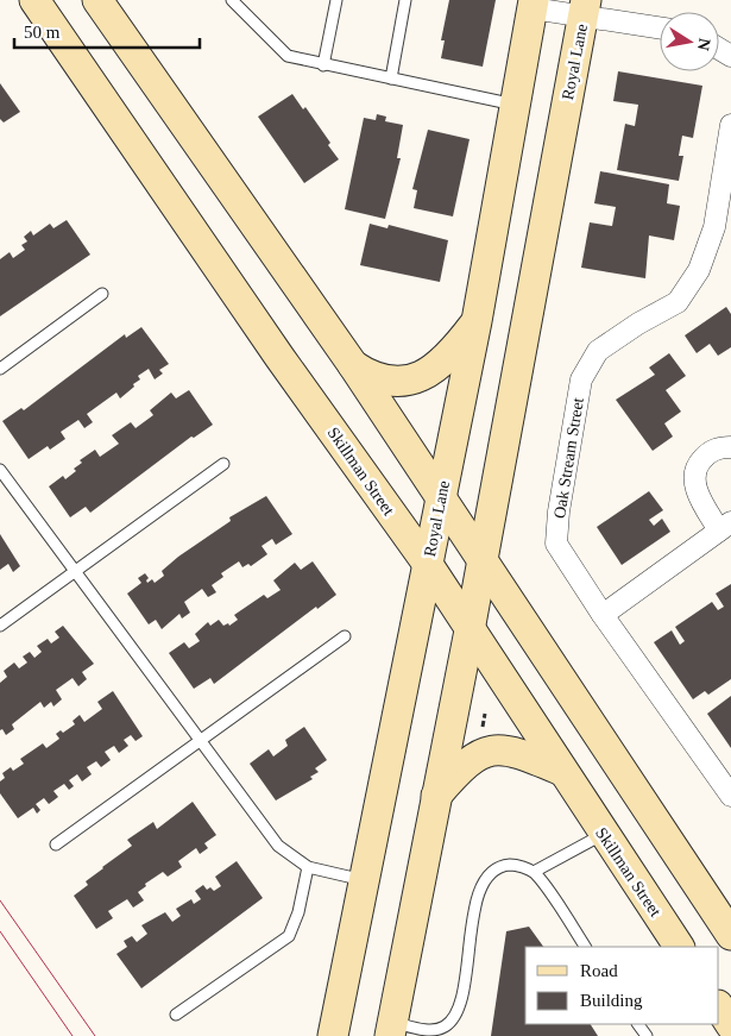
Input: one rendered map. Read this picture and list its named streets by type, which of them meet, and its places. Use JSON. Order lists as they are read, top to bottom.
{
  "streets": {
    "main road": ["Royal Lane", "Skillman Street"],
    "street": ["Oak Stream Street"]
  },
  "crossings": [
    ["Royal Lane", "Skillman Street"]
  ],
  "legend": ["Road", "Building"],
  "scale_bar": "50 m",
  "north": "right"
}
